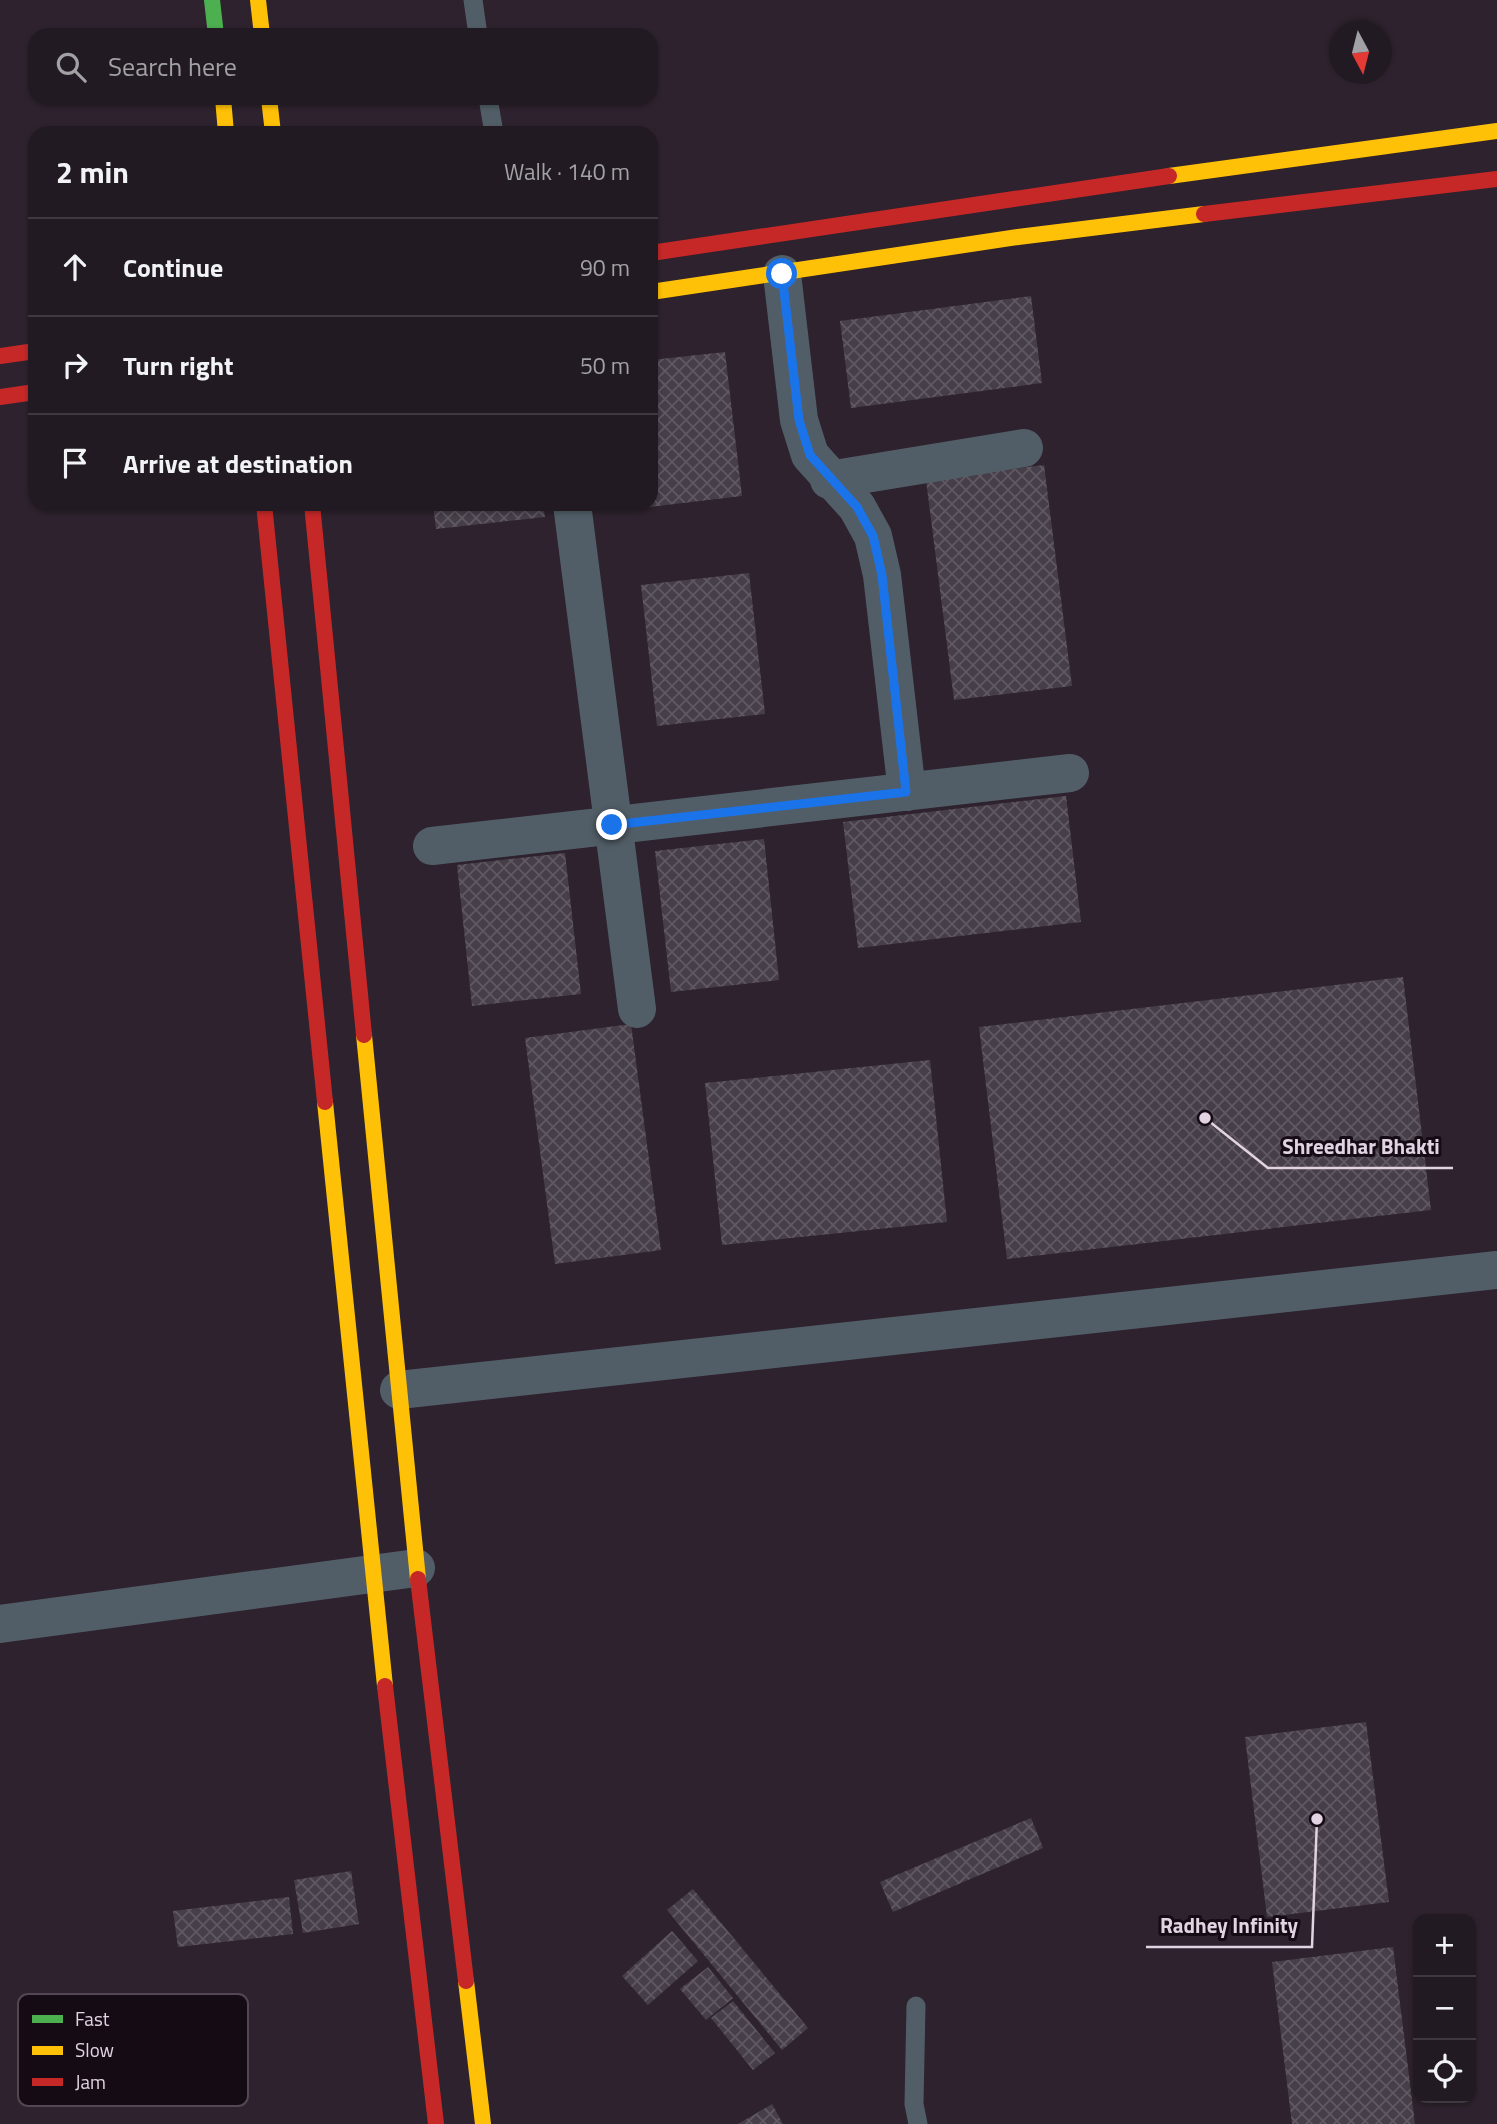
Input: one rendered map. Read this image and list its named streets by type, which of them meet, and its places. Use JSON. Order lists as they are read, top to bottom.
{
  "places": ["Shreedhar Bhakti", "Radhey Infinity"],
  "legend": ["Fast", "Slow", "Jam"],
  "north": "bottom",
  "page": {
    "search": "Search here",
    "heading": ["2 min", "Walk · 140 m"],
    "list": [
      ["Continue", "90 m"],
      ["Turn right", "50 m"],
      "Arrive at destination"
    ],
    "map_buttons": ["+", "−"]
  }
}
